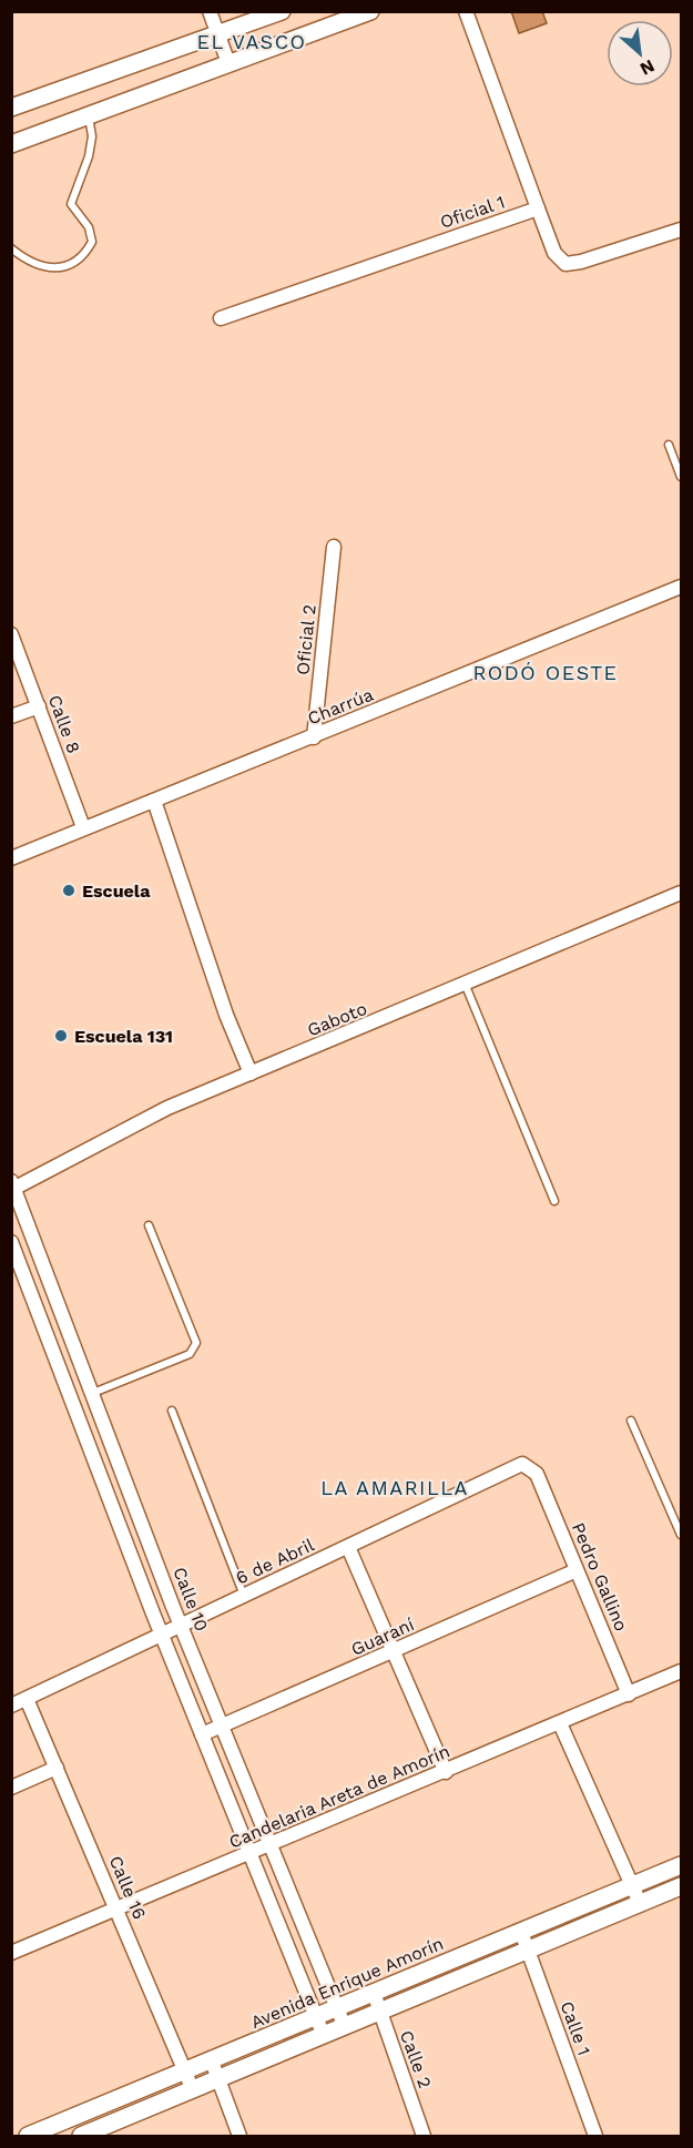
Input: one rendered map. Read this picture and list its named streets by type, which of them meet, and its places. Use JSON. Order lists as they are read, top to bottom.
{
  "streets": {
    "street": [
      "Oficial 1",
      "Oficial 2",
      "Charrúa",
      "Calle 8",
      "Gaboto",
      "6 de Abril",
      "Pedro Gallino",
      "Calle 10",
      "Guaraní",
      "Candelaria Areta de Amorín",
      "Calle 16",
      "Avenida Enrique Amorín",
      "Calle 1",
      "Calle 2"
    ]
  },
  "crossings": [
    ["Oficial 2", "Charrúa"],
    ["Charrúa", "Calle 8"],
    ["Gaboto", "Calle 10"],
    ["6 de Abril", "Pedro Gallino"],
    ["6 de Abril", "Calle 10"],
    ["6 de Abril", "Calle 16"],
    ["Pedro Gallino", "Guaraní"],
    ["Pedro Gallino", "Candelaria Areta de Amorín"],
    ["Calle 10", "Guaraní"],
    ["Calle 10", "Candelaria Areta de Amorín"],
    ["Calle 10", "Avenida Enrique Amorín"],
    ["Candelaria Areta de Amorín", "Calle 16"],
    ["Calle 16", "Avenida Enrique Amorín"],
    ["Avenida Enrique Amorín", "Calle 1"],
    ["Avenida Enrique Amorín", "Calle 2"]
  ],
  "districts": ["EL VASCO", "RODÓ OESTE", "LA AMARILLA"],
  "places": ["Escuela", "Escuela 131"],
  "north": "bottom right"
}
